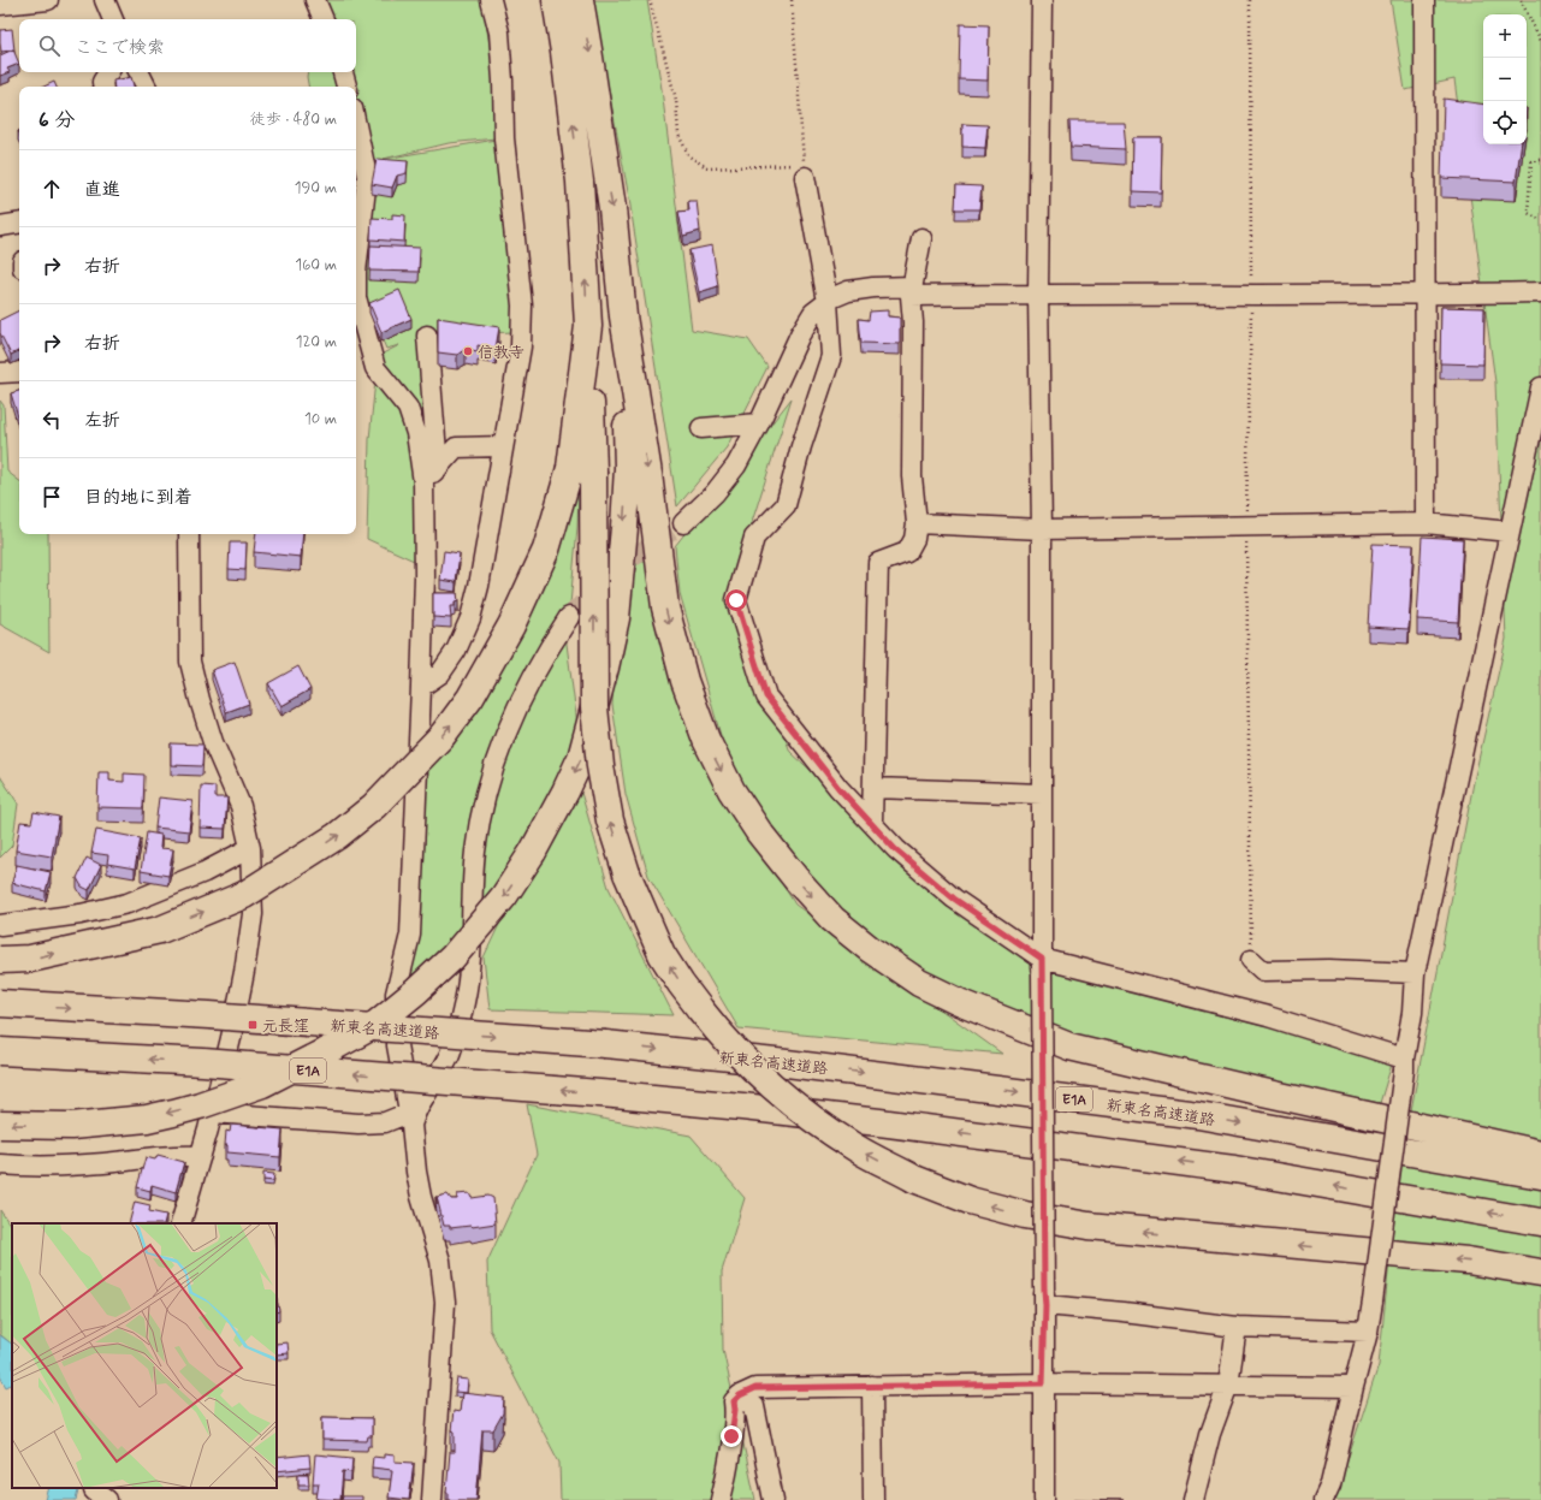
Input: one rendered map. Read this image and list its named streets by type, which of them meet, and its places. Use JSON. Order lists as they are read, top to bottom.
{
  "streets": {
    "highway": ["新東名高速道路", "E1A"]
  },
  "places": {
    "other": ["信教寺"],
    "transit": ["元長窪"]
  },
  "page": {
    "map_buttons": ["+", "−"],
    "search": "ここで検索",
    "heading": ["6 分", "徒歩 · 480 m"],
    "list": [
      ["直進", "190 m"],
      ["右折", "160 m"],
      ["右折", "120 m"],
      ["左折", "10 m"],
      "目的地に到着"
    ]
  }
}
